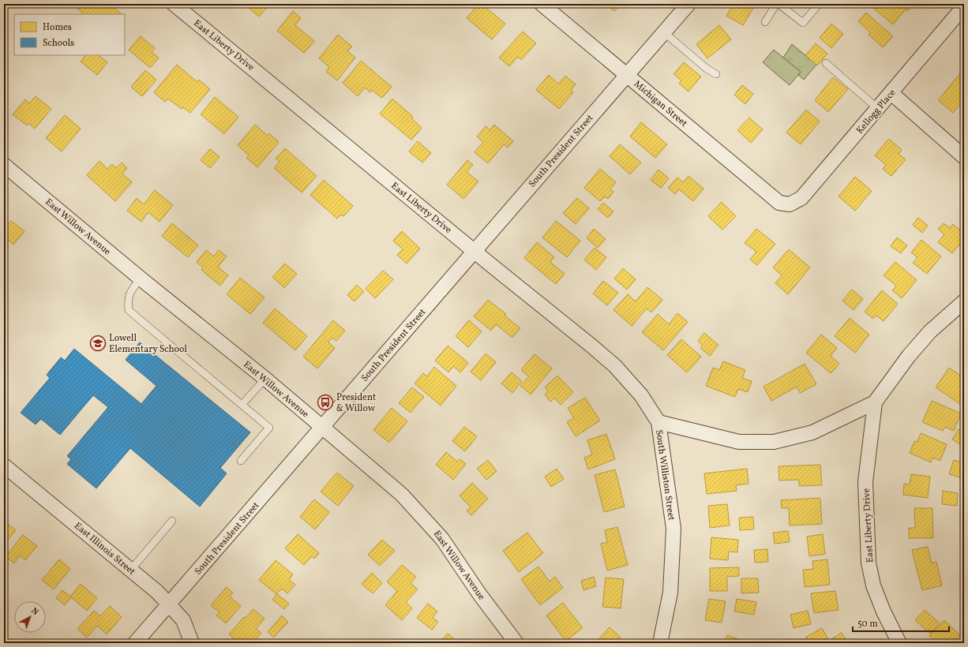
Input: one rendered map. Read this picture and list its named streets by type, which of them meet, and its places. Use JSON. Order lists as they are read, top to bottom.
{
  "streets": {
    "street": [
      "East Liberty Drive",
      "Michigan Street",
      "Kellogg Place",
      "South President Street",
      "East Willow Avenue",
      "South Williston Street",
      "East Illinois Street"
    ]
  },
  "crossings": [
    ["East Liberty Drive", "South President Street"],
    ["East Liberty Drive", "South Williston Street"],
    ["Michigan Street", "Kellogg Place"],
    ["Michigan Street", "South President Street"],
    ["South President Street", "East Willow Avenue"],
    ["South President Street", "East Illinois Street"]
  ],
  "places": {
    "school or university": ["Lowell Elementary School"],
    "bus stop": ["President & Willow"]
  },
  "legend": ["Homes", "Schools"],
  "scale_bar": "50 m",
  "north": "top right"
}
